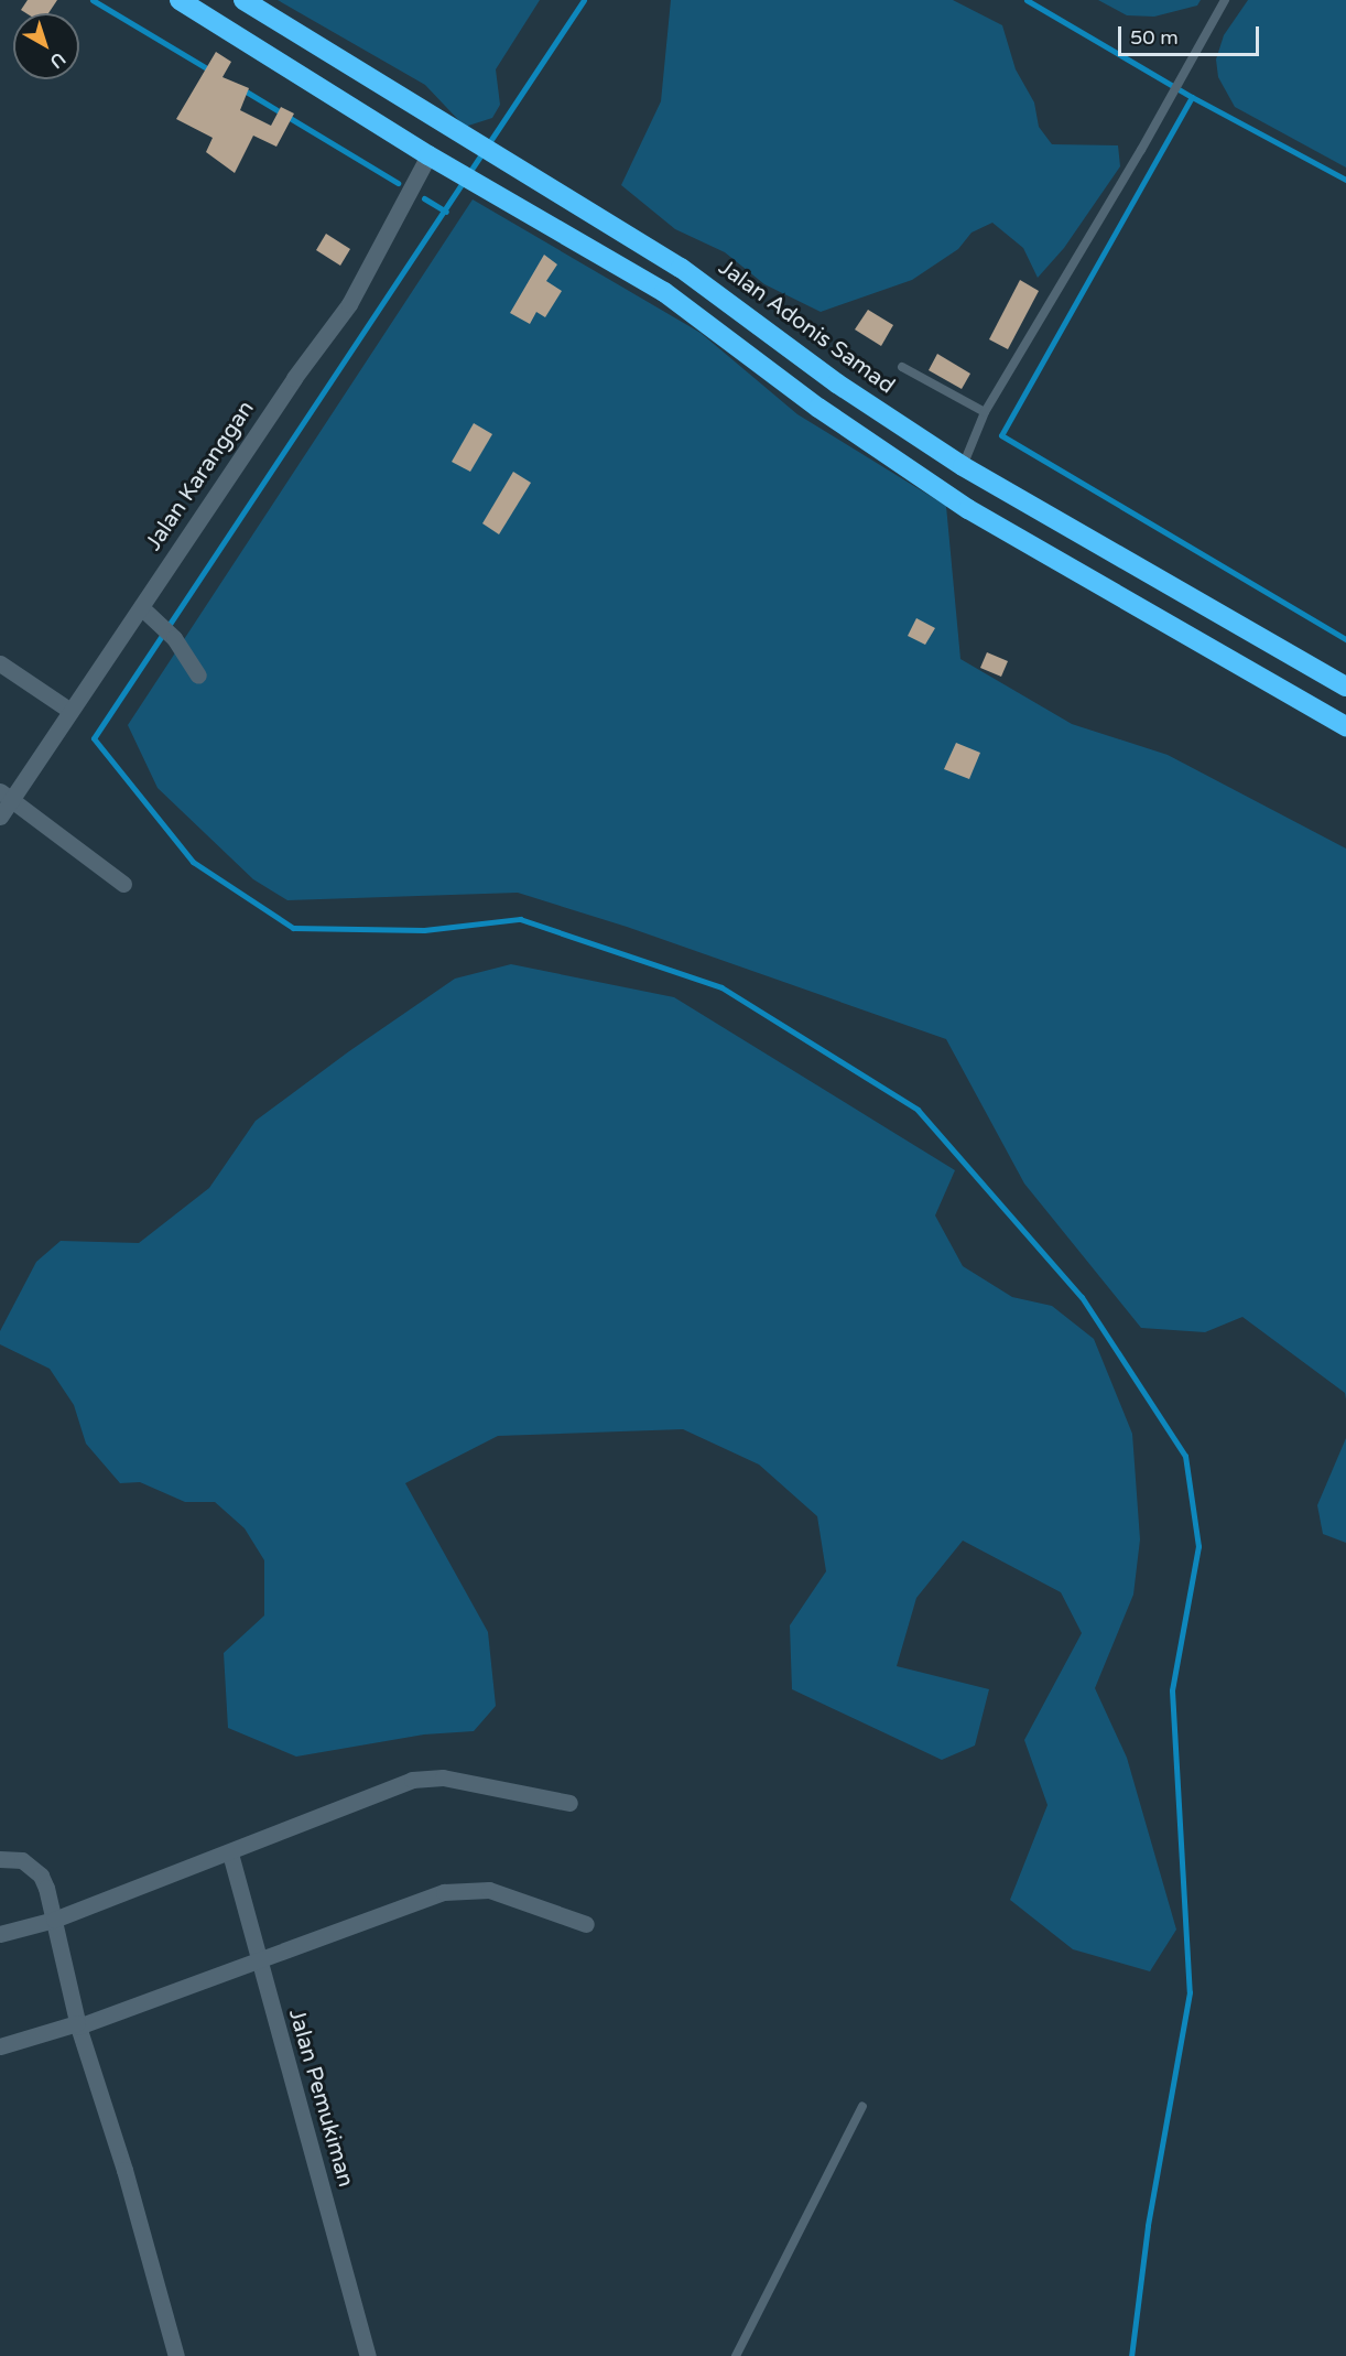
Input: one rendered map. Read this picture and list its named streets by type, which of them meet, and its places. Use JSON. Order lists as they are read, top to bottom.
{
  "streets": {
    "highway": ["Jalan Adonis Samad"],
    "street": ["Jalan Karanggan", "Jalan Pemukiman"]
  },
  "scale_bar": "50 m",
  "north": "bottom right"
}
